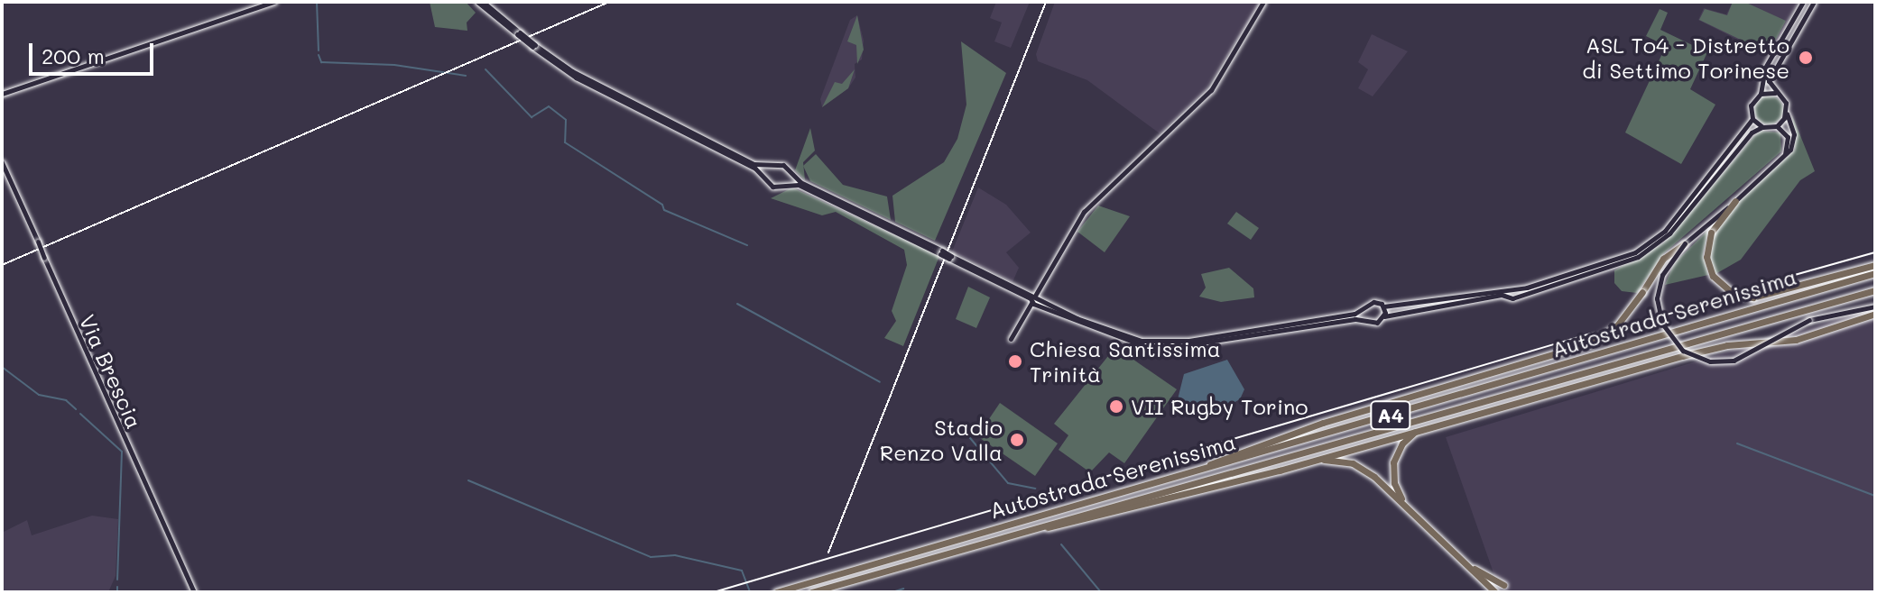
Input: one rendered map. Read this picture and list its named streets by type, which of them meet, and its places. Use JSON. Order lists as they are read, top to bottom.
{
  "streets": {
    "highway": ["Autostrada Serenissima", "A4"],
    "main road": ["Via Brescia"]
  },
  "places": [
    "ASL To4 - Distretto di Settimo Torinese",
    "Chiesa Santissima Trinità",
    "VII Rugby Torino",
    "Stadio Renzo Valla"
  ],
  "scale_bar": "200 m"
}
